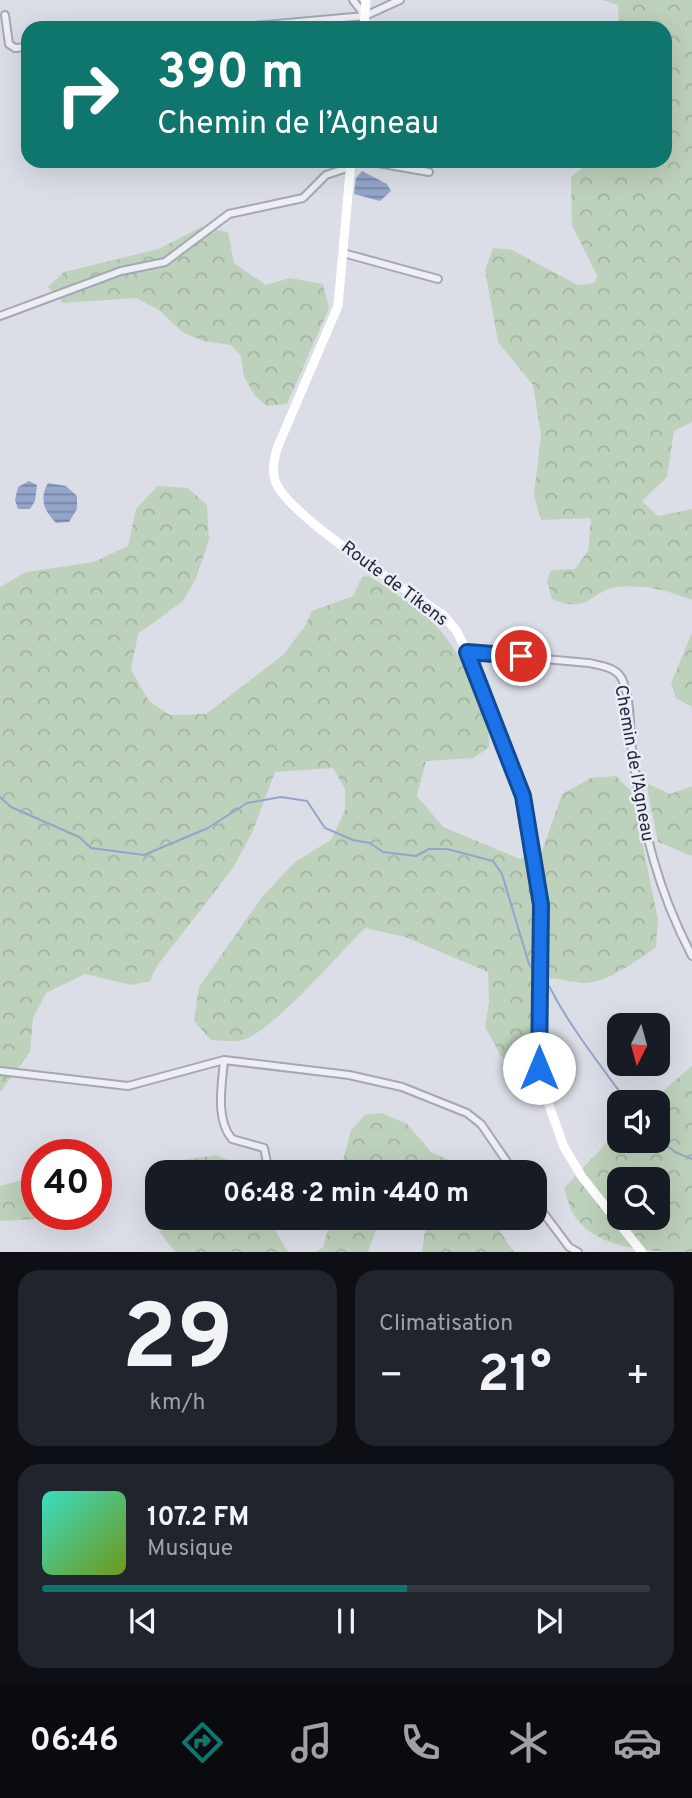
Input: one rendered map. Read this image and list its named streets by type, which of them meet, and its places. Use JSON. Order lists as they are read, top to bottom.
{
  "streets": {
    "street": ["Route de Tikens", "Chemin de l’Agneau"]
  },
  "crossings": [
    ["Route de Tikens", "Chemin de l’Agneau"]
  ],
  "north": "bottom",
  "page": {
    "turn": ["390 m", "Chemin de l’Agneau"],
    "limit": "40",
    "trip": "06:48 · 2 min · 440 m",
    "tile": [
      ["29", "km/h"],
      "Climatisation"
    ],
    "heat": ["−", "21°", "+"],
    "song": ["107.2 FM", "Musique"],
    "tabs": "06:46"
  }
}
